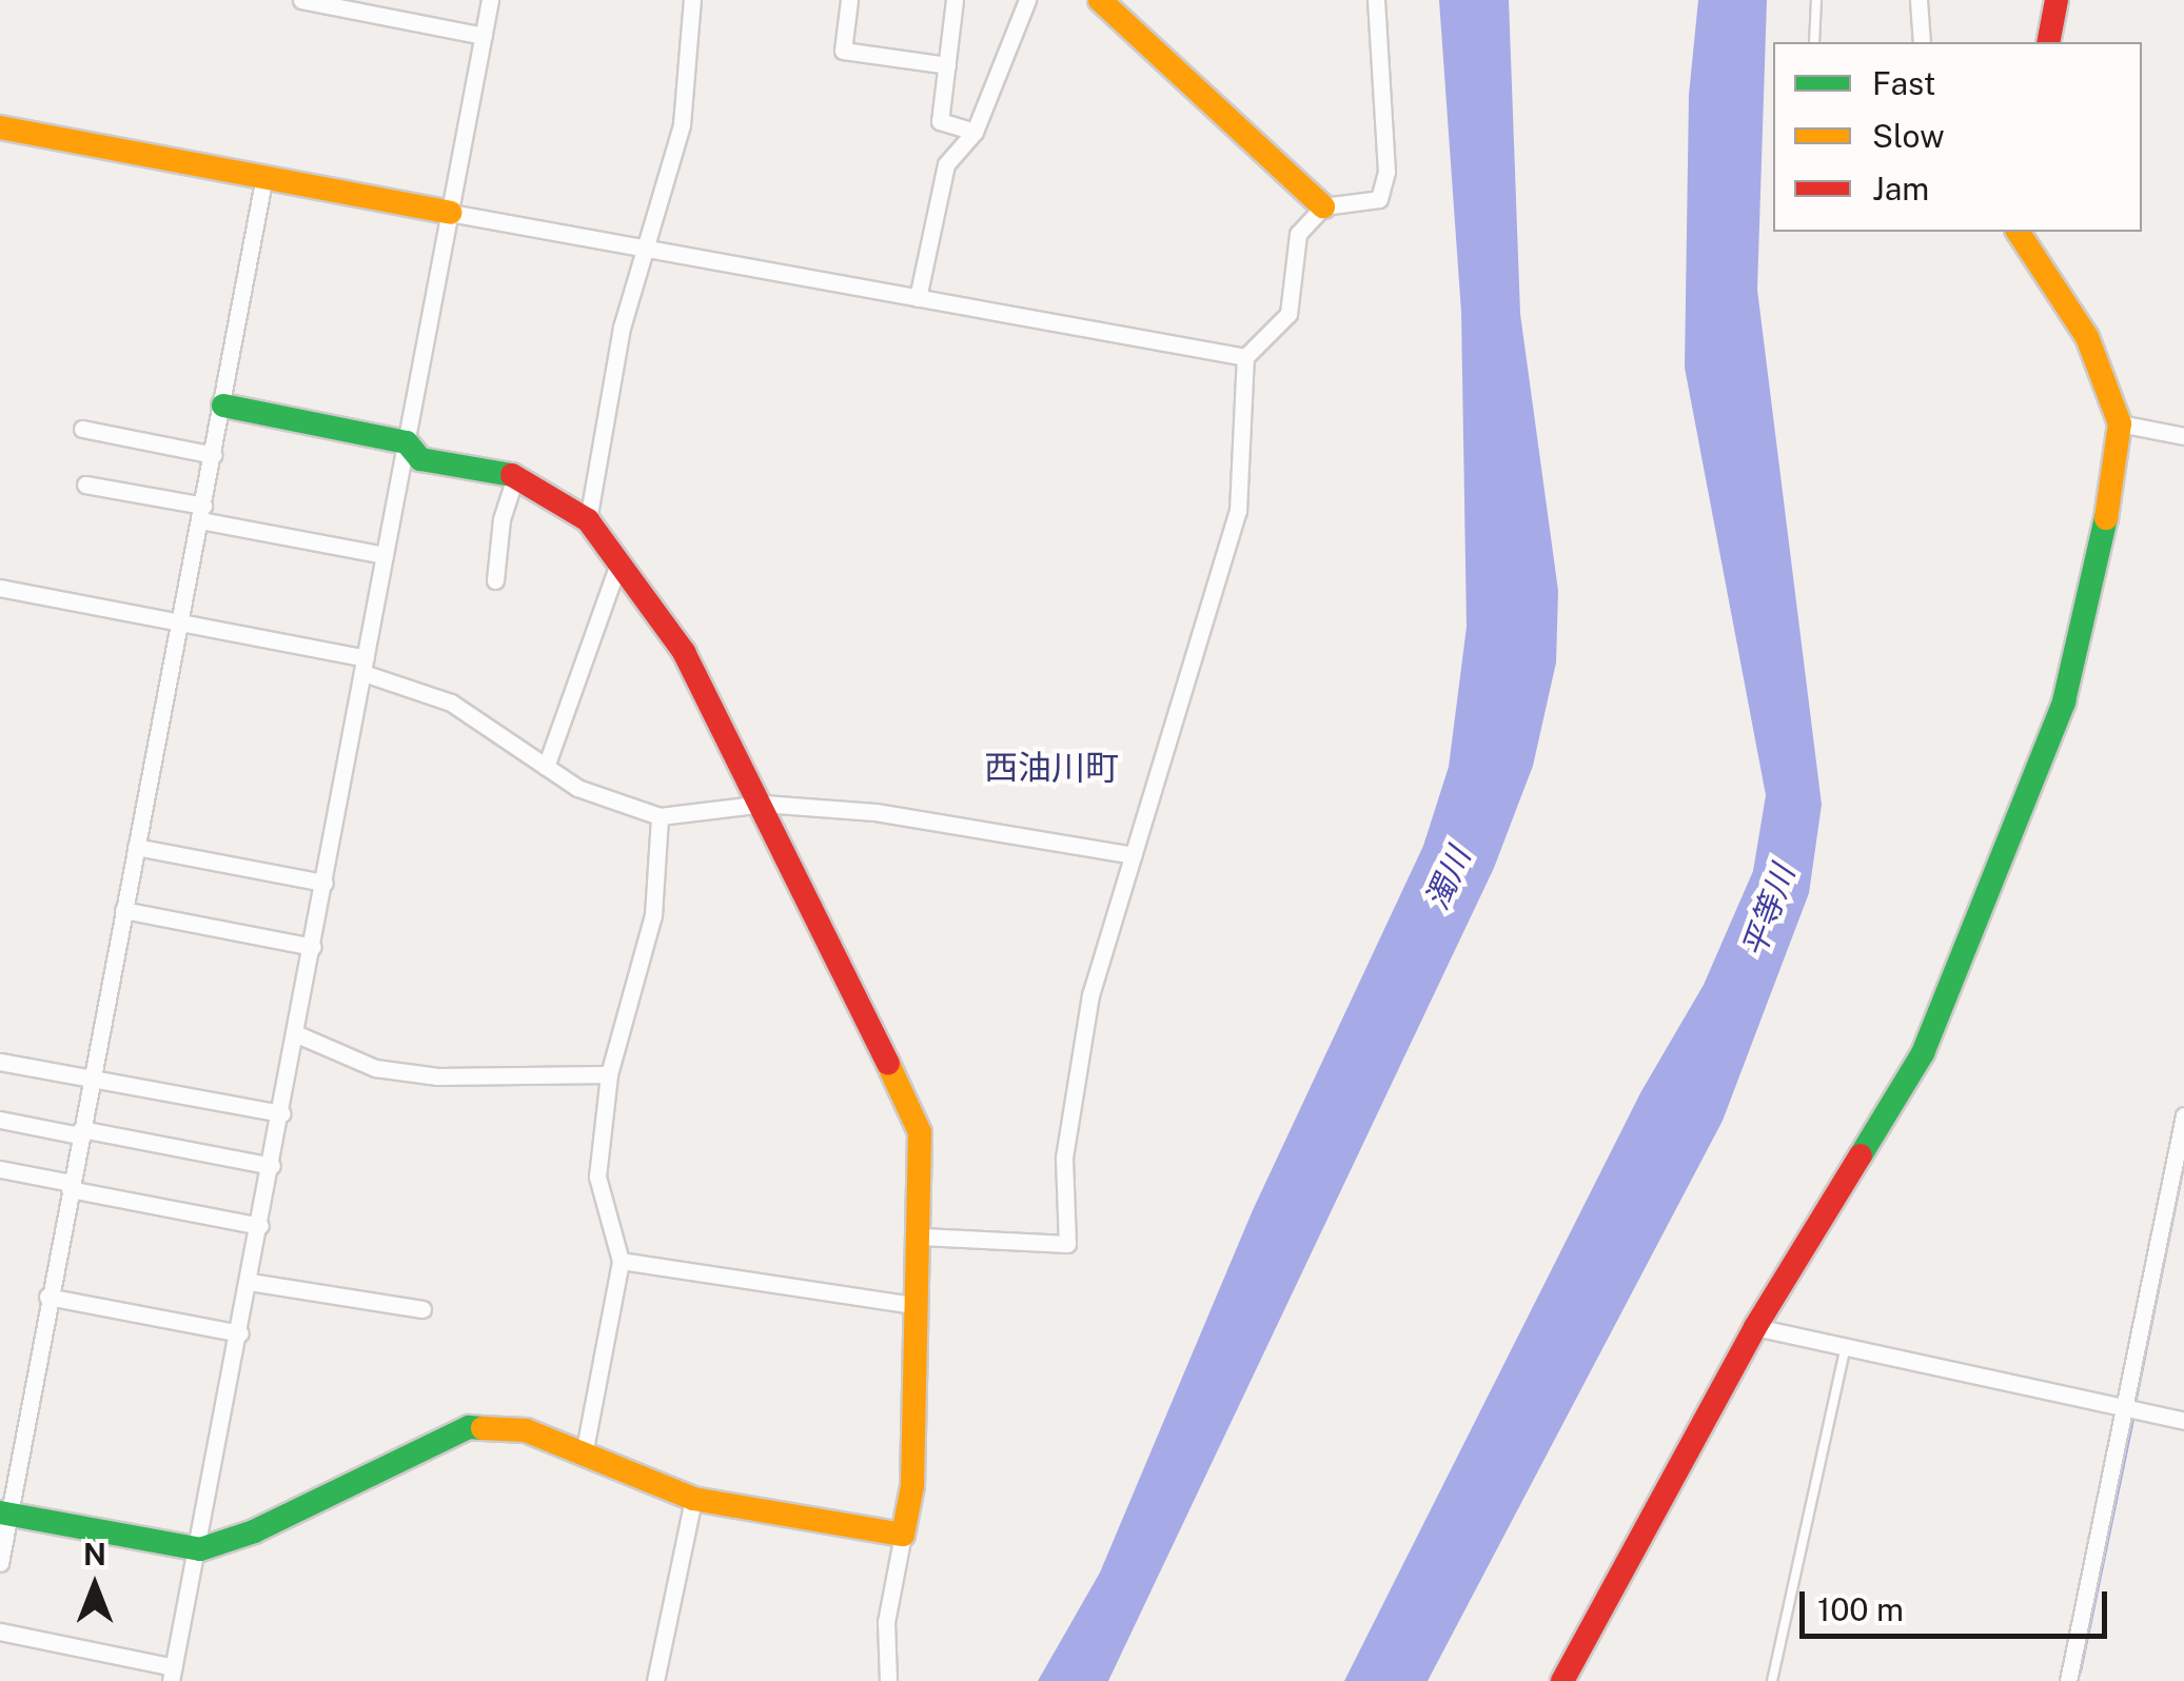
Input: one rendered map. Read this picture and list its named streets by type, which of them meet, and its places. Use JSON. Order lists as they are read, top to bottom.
{
  "districts": ["西油川町"],
  "water": ["濁川", "平等川"],
  "legend": ["Fast", "Slow", "Jam"],
  "scale_bar": "100 m",
  "north": "top"
}
